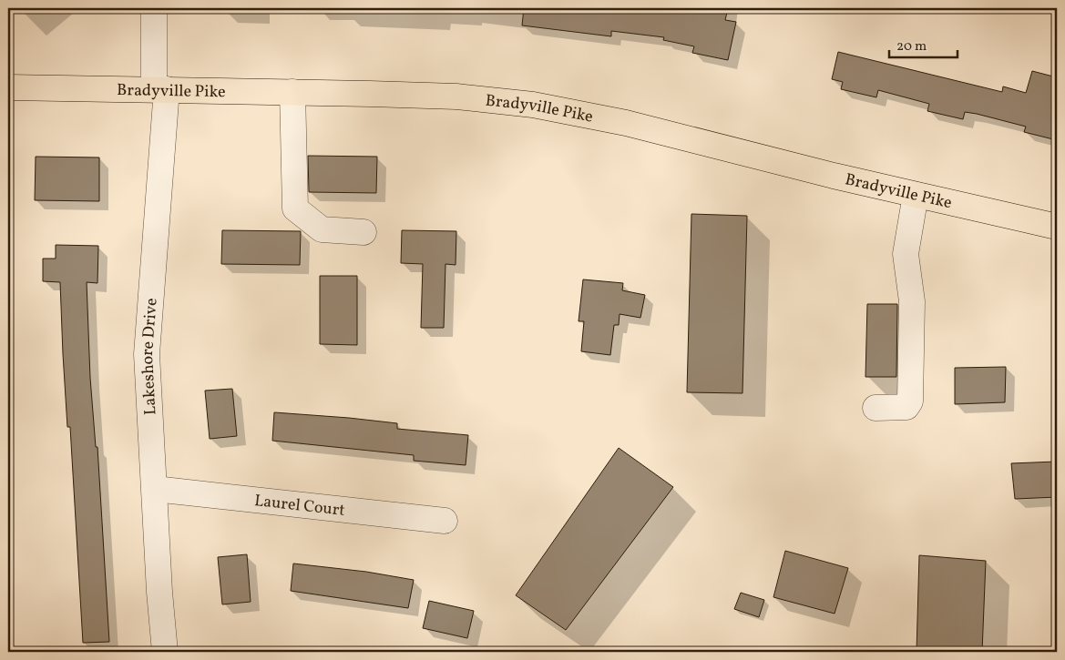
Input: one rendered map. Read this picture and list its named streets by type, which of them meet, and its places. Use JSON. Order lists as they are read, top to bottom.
{
  "streets": {
    "main road": ["Bradyville Pike"],
    "street": ["Lakeshore Drive", "Laurel Court"]
  },
  "crossings": [
    ["Bradyville Pike", "Lakeshore Drive"],
    ["Lakeshore Drive", "Laurel Court"]
  ],
  "scale_bar": "20 m"
}
